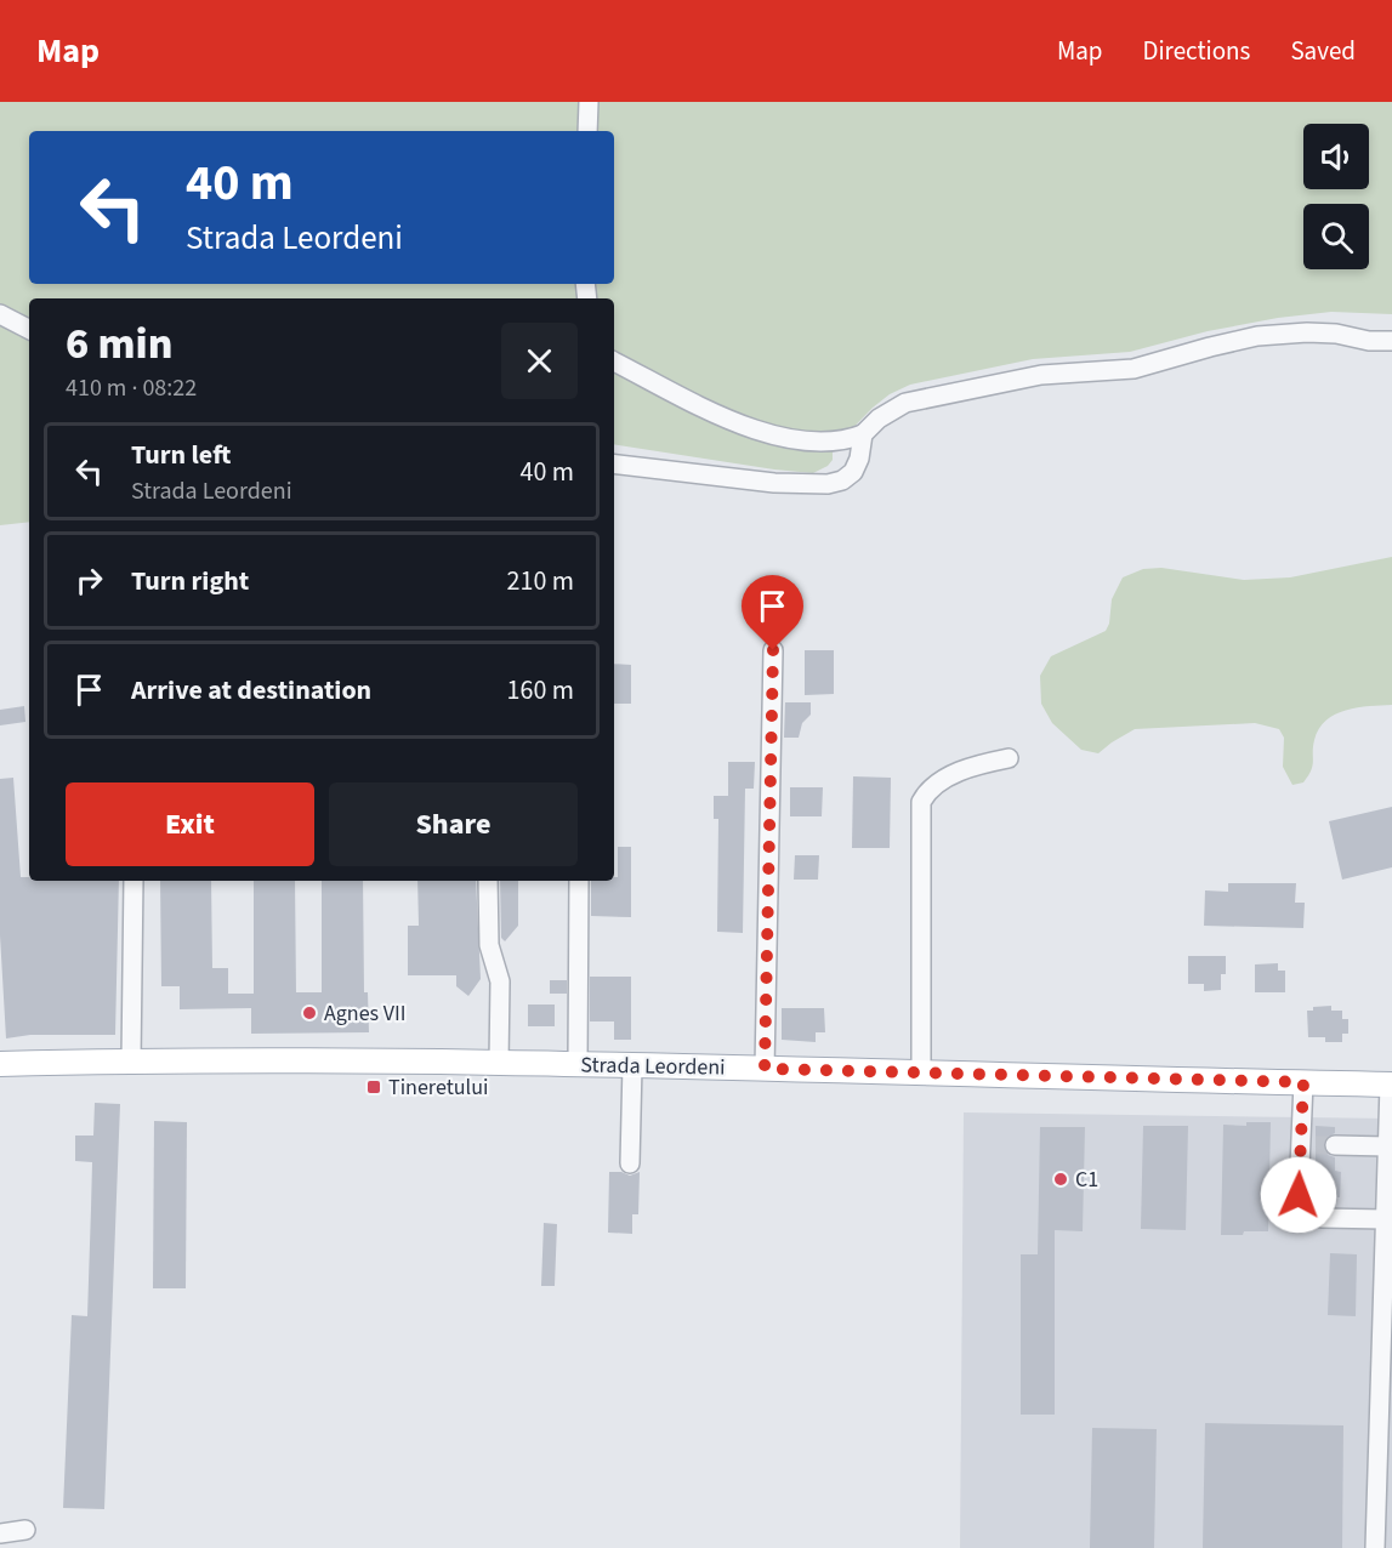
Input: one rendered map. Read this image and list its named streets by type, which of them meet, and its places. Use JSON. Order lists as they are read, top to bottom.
{
  "streets": {
    "main road": ["Strada Leordeni"]
  },
  "places": {
    "other": ["Agnes VII", "C1"],
    "transit": ["Tineretului"]
  },
  "page": {
    "header": "Map",
    "nav": ["Map", "Directions", "Saved"],
    "turn": ["40 m", "Strada Leordeni"],
    "heading": ["6 min", "410 m · 08:22"],
    "list": [
      {
        "name": "Turn left",
        "note": "Strada Leordeni",
        "value": "40 m"
      },
      {
        "name": "Turn right",
        "value": "210 m"
      },
      {
        "name": "Arrive at destination",
        "value": "160 m"
      }
    ],
    "buttons": ["Exit", "Share"]
  }
}
